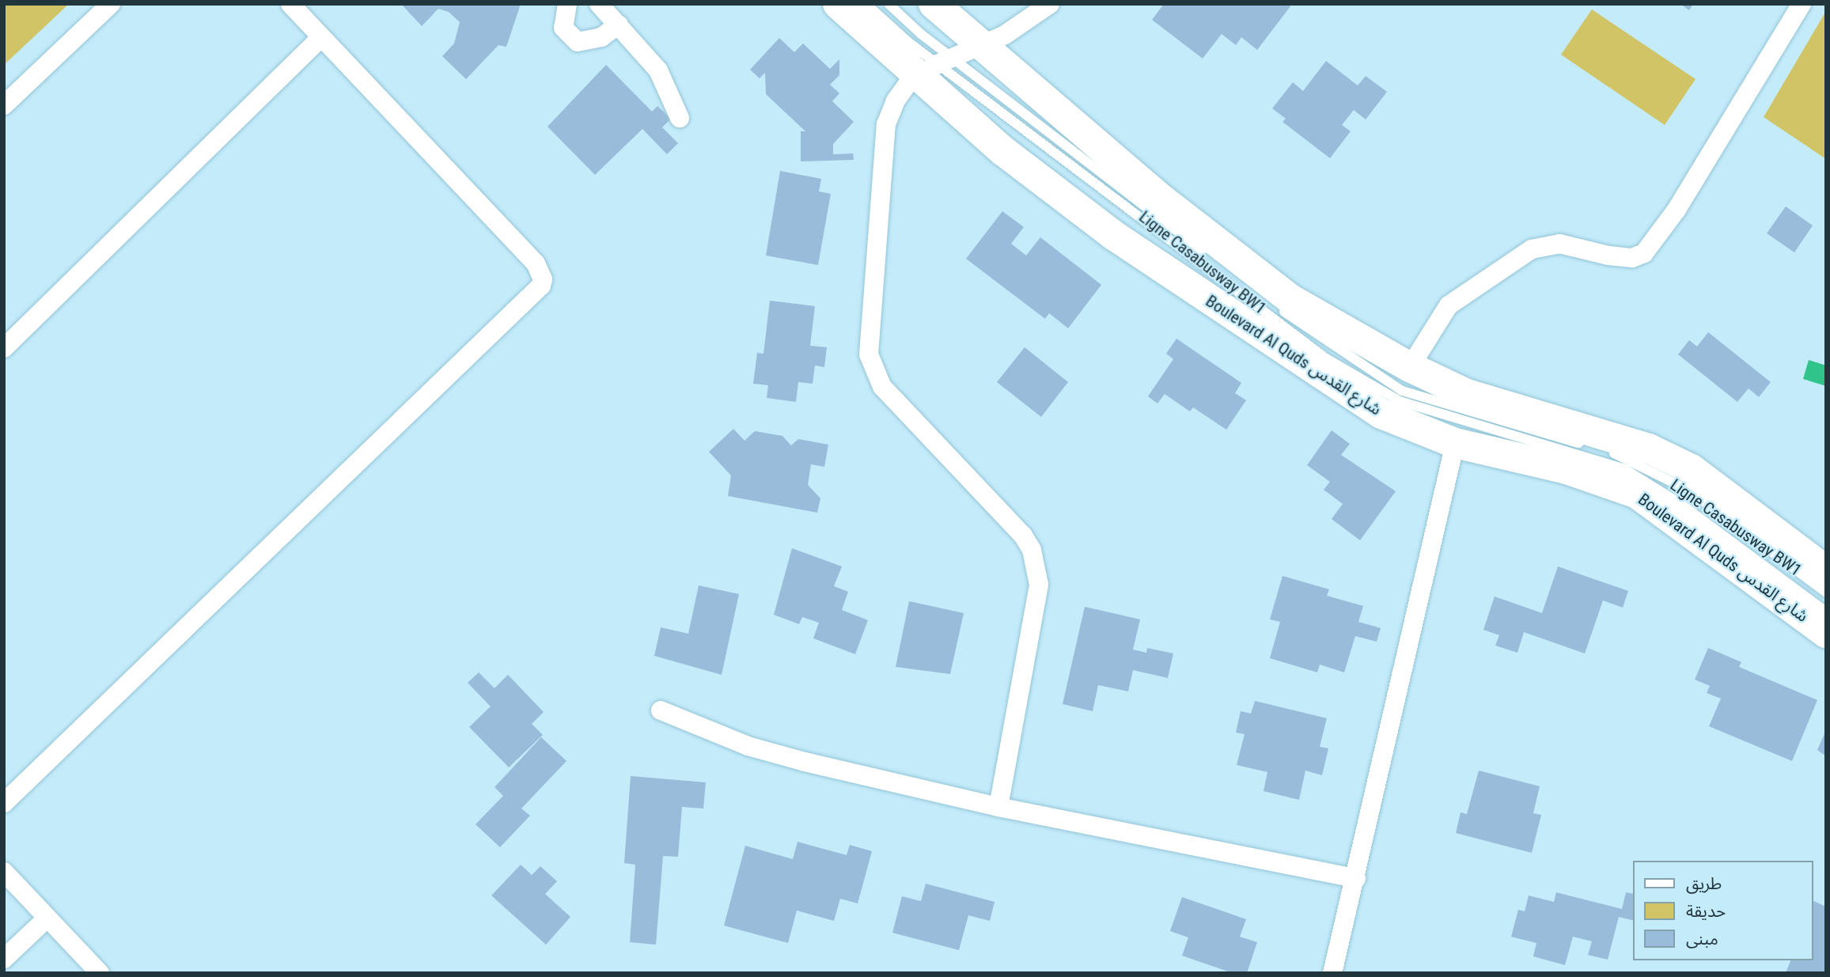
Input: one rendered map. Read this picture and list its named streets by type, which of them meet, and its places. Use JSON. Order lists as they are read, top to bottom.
{
  "streets": {
    "main road": ["Boulevard Al Quds شارع القدس"],
    "lane": ["Ligne Casabusway BW1"]
  },
  "crossings": [
    ["Ligne Casabusway BW1", "Boulevard Al Quds شارع القدس"]
  ],
  "legend": ["طريق", "حديقة", "مبنى"]
}
